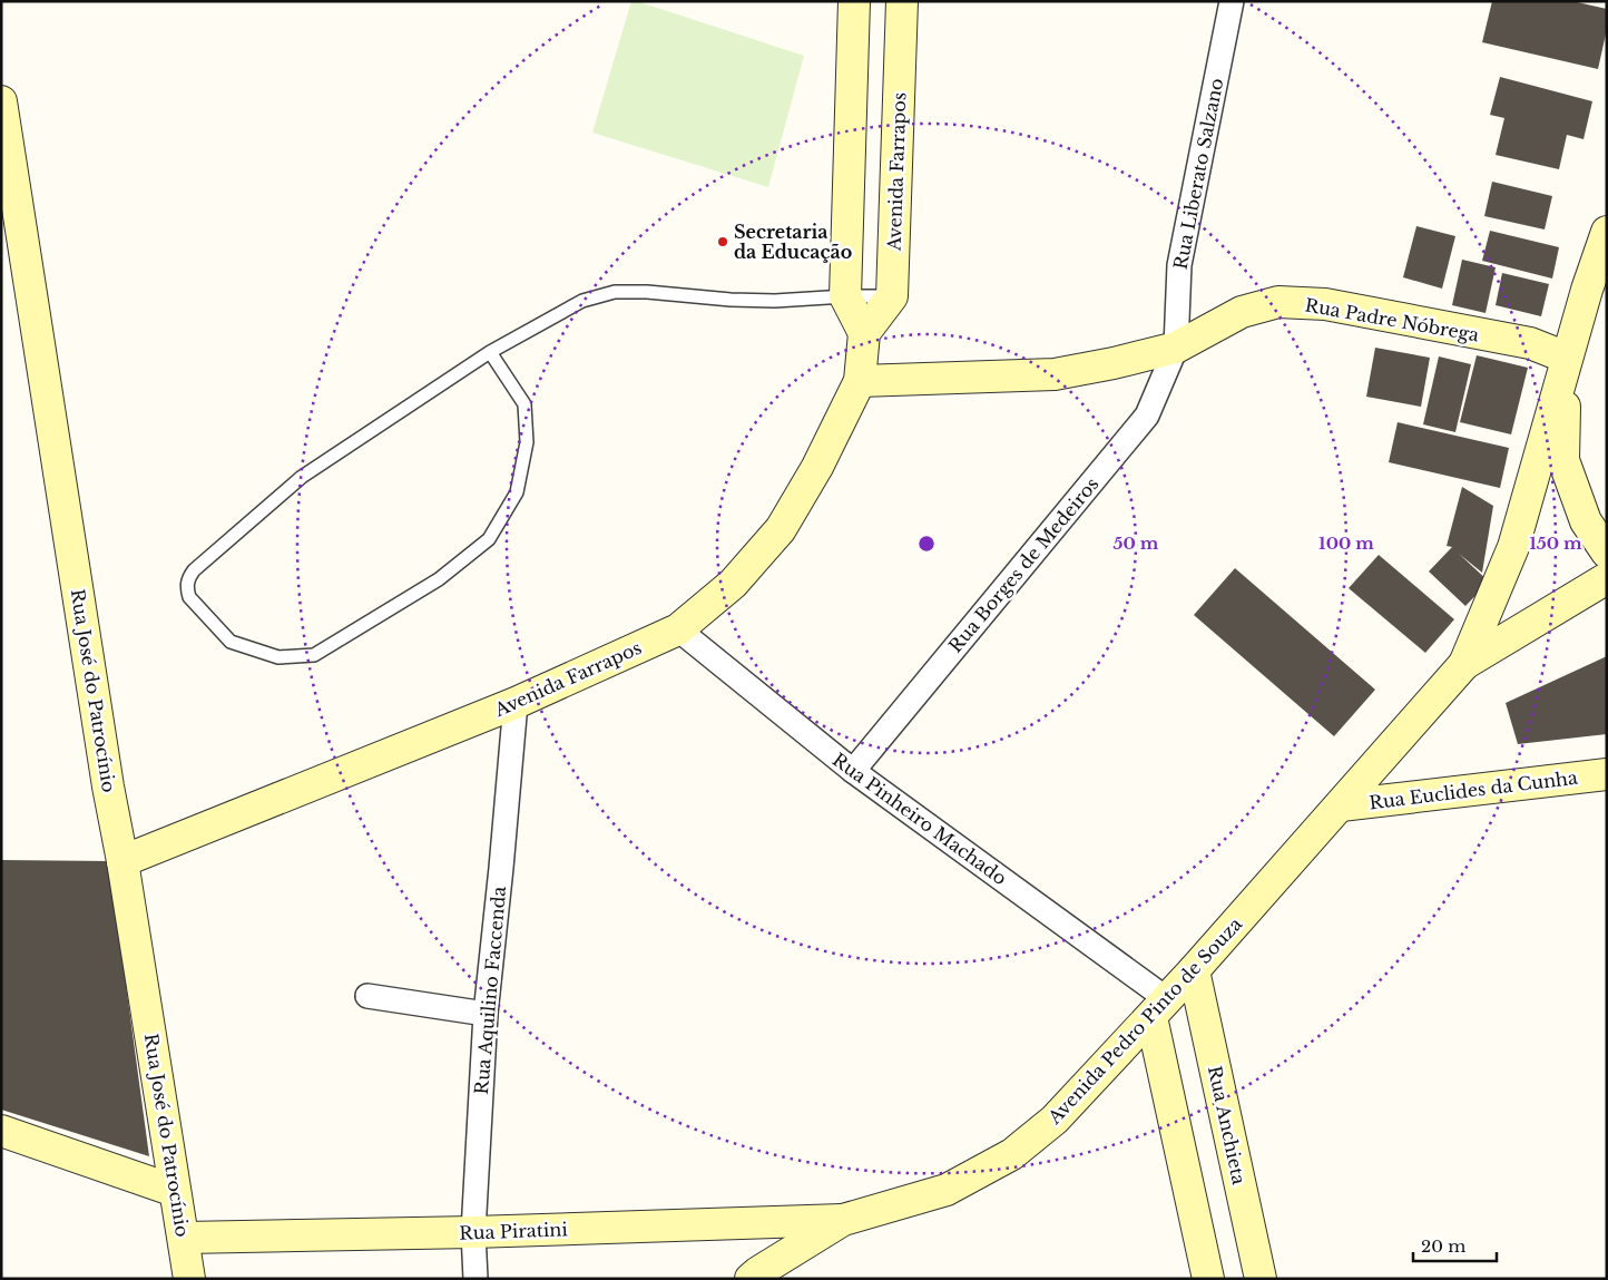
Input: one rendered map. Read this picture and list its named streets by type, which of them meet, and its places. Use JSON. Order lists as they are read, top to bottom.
{
  "streets": {
    "street": [
      "Avenida Farrapos",
      "Rua Liberato Salzano",
      "Rua Padre Nóbrega",
      "Rua Borges de Medeiros",
      "Rua José do Patrocínio",
      "Rua Euclides da Cunha",
      "Rua Pinheiro Machado",
      "Rua Aquilino Faccenda",
      "Avenida Pedro Pinto de Souza",
      "Rua Anchieta",
      "Rua Piratini"
    ]
  },
  "crossings": [
    ["Avenida Farrapos", "Rua Padre Nóbrega"],
    ["Avenida Farrapos", "Rua José do Patrocínio"],
    ["Avenida Farrapos", "Rua Pinheiro Machado"],
    ["Avenida Farrapos", "Rua Aquilino Faccenda"],
    ["Rua Liberato Salzano", "Rua Padre Nóbrega"],
    ["Rua Liberato Salzano", "Rua Borges de Medeiros"],
    ["Rua Padre Nóbrega", "Rua Borges de Medeiros"],
    ["Rua Padre Nóbrega", "Avenida Pedro Pinto de Souza"],
    ["Rua Borges de Medeiros", "Rua Pinheiro Machado"],
    ["Rua José do Patrocínio", "Rua Piratini"],
    ["Rua Euclides da Cunha", "Avenida Pedro Pinto de Souza"],
    ["Rua Pinheiro Machado", "Avenida Pedro Pinto de Souza"],
    ["Rua Aquilino Faccenda", "Rua Piratini"],
    ["Avenida Pedro Pinto de Souza", "Rua Anchieta"],
    ["Avenida Pedro Pinto de Souza", "Rua Piratini"]
  ],
  "places": ["Secretaria da Educação"],
  "scale_bar": "20 m",
  "rings": ["50 m", "100 m", "150 m"]
}
